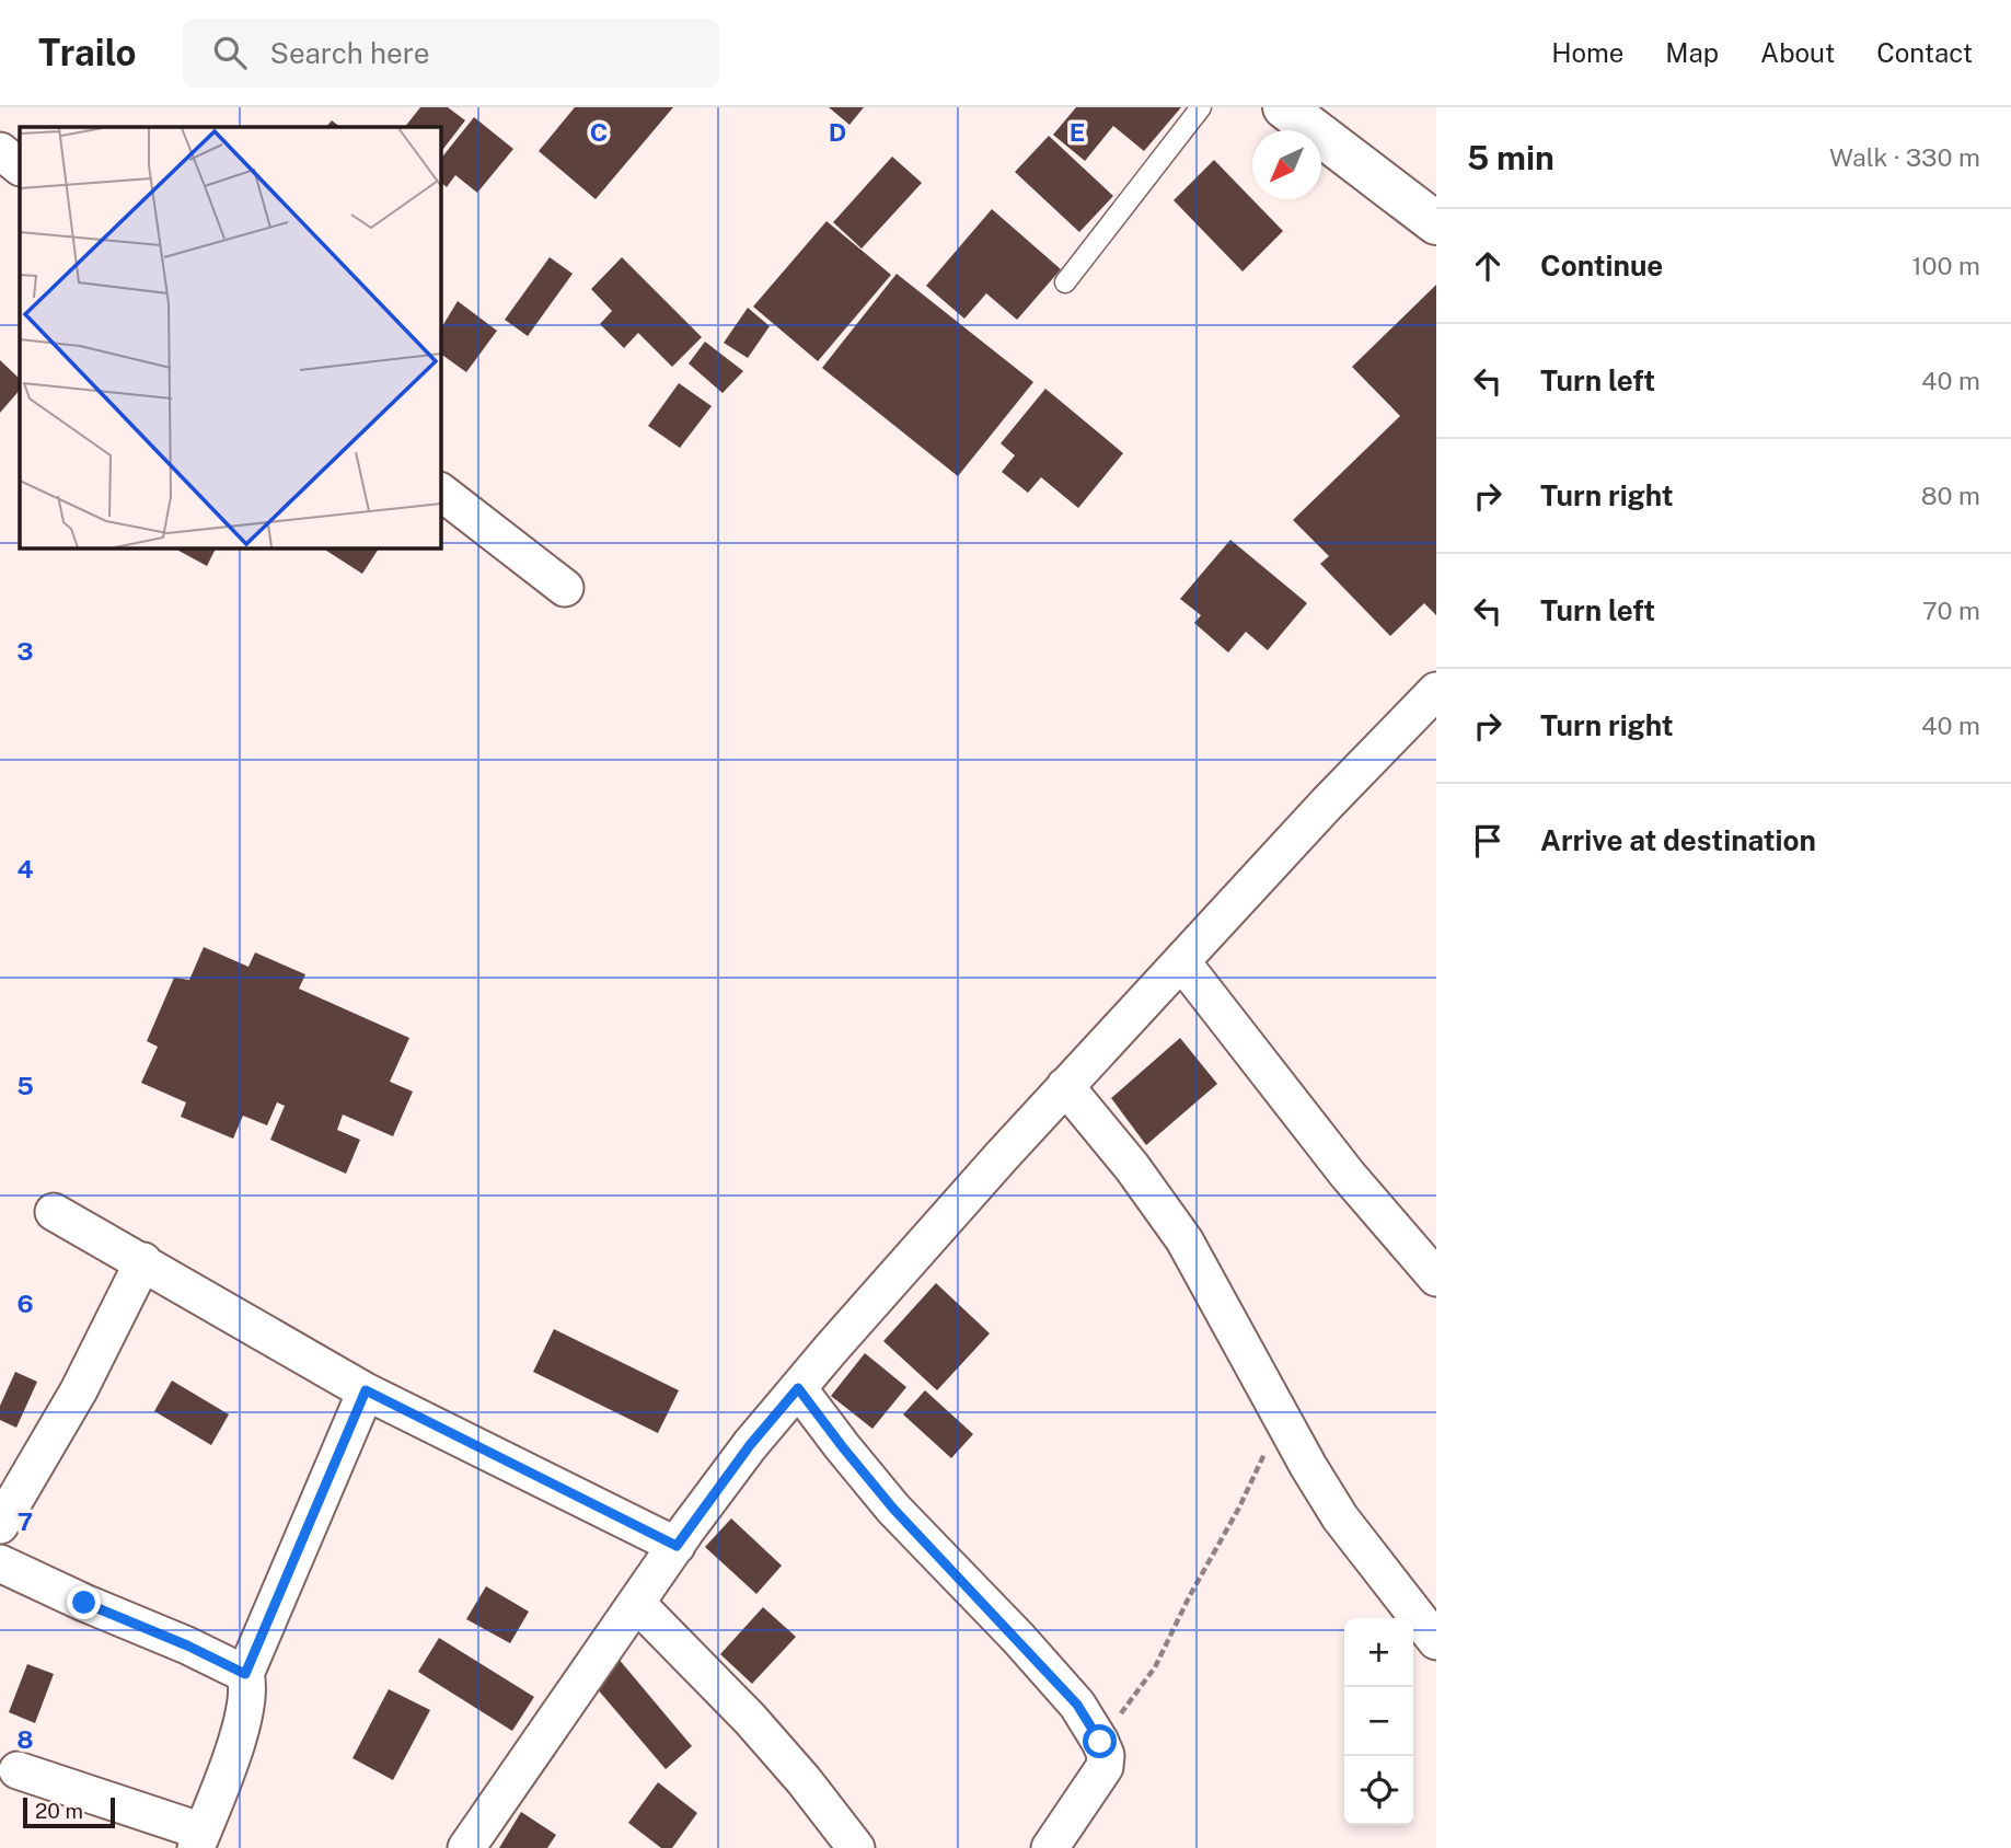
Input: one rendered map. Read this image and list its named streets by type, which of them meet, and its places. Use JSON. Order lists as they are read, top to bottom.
{
  "scale_bar": "20 m",
  "north": "bottom left",
  "page": {
    "header": "Trailo",
    "search": "Search here",
    "nav": [
      "Home",
      "Map",
      "About",
      "Contact"
    ],
    "heading": ["5 min", "Walk · 330 m"],
    "list": [
      ["Continue", "100 m"],
      ["Turn left", "40 m"],
      ["Turn right", "80 m"],
      ["Turn left", "70 m"],
      ["Turn right", "40 m"],
      "Arrive at destination"
    ],
    "map_buttons": ["+", "−"],
    "scale": "20 m"
  },
  "grid": {
    "columns": ["C", "D", "E"],
    "rows": [
      "3",
      "4",
      "5",
      "6",
      "7",
      "8"
    ]
  }
}
